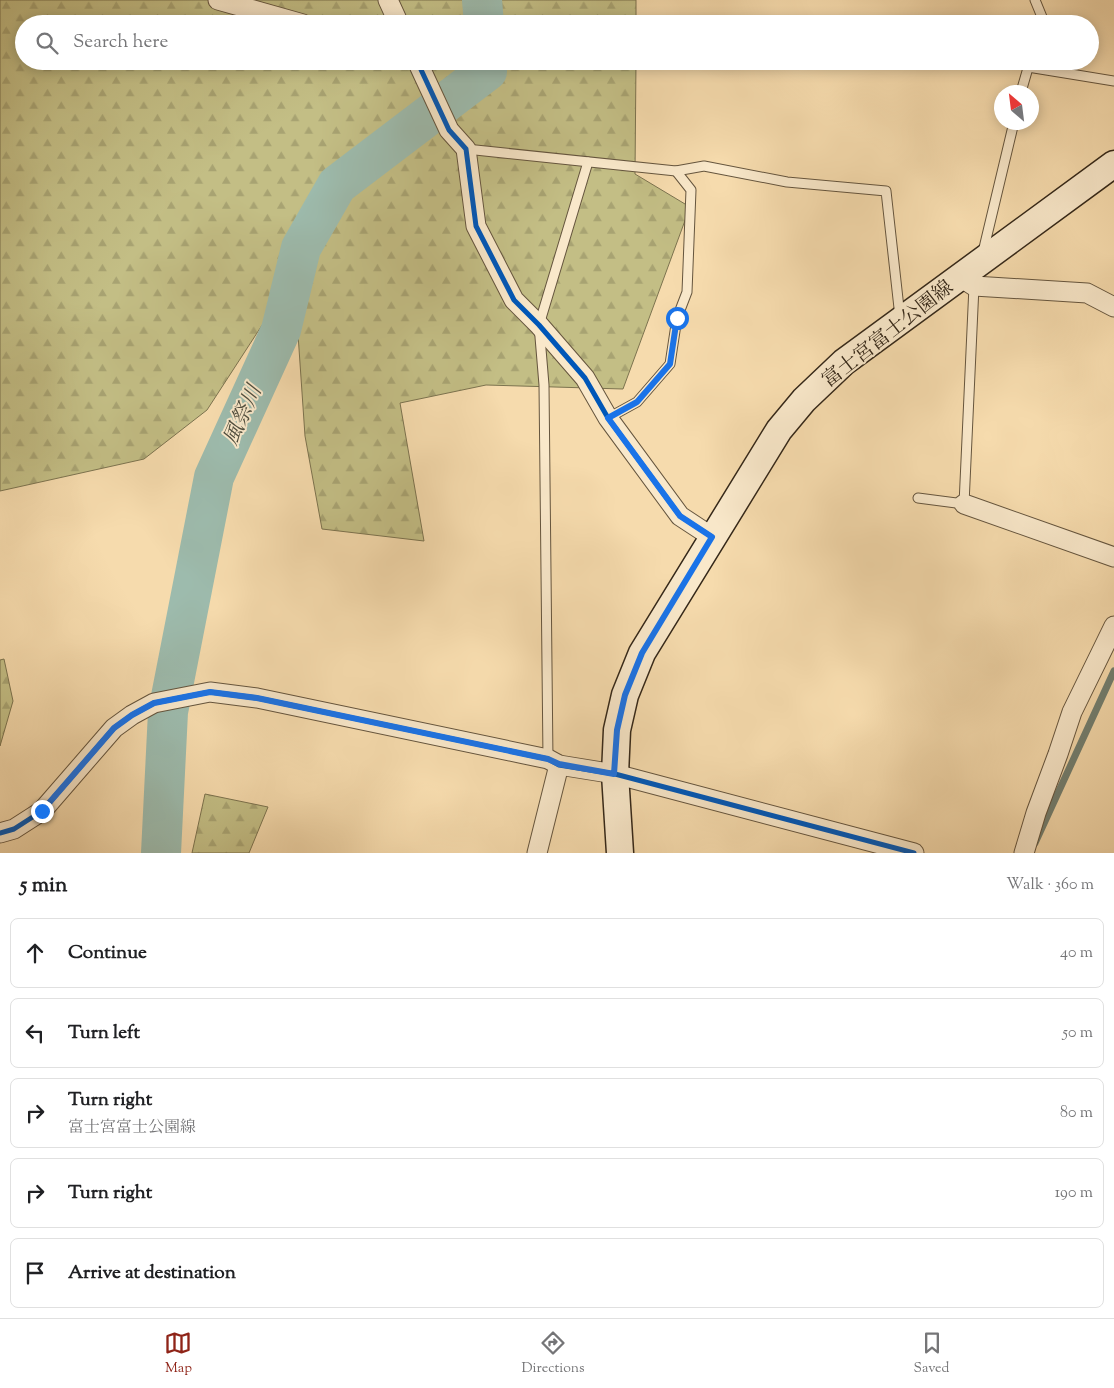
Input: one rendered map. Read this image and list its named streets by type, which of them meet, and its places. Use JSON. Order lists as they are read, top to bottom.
{
  "streets": {
    "main road": ["富士宮富士公園線"]
  },
  "water": ["風祭川"],
  "north": "top left",
  "page": {
    "search": "Search here",
    "heading": ["5 min", "Walk · 360 m"],
    "list": [
      ["Continue", "40 m"],
      ["Turn left", "50 m"],
      ["Turn right", "富士宮富士公園線", "80 m"],
      ["Turn right", "190 m"],
      "Arrive at destination"
    ],
    "nav": ["Map", "Directions", "Saved"]
  }
}
